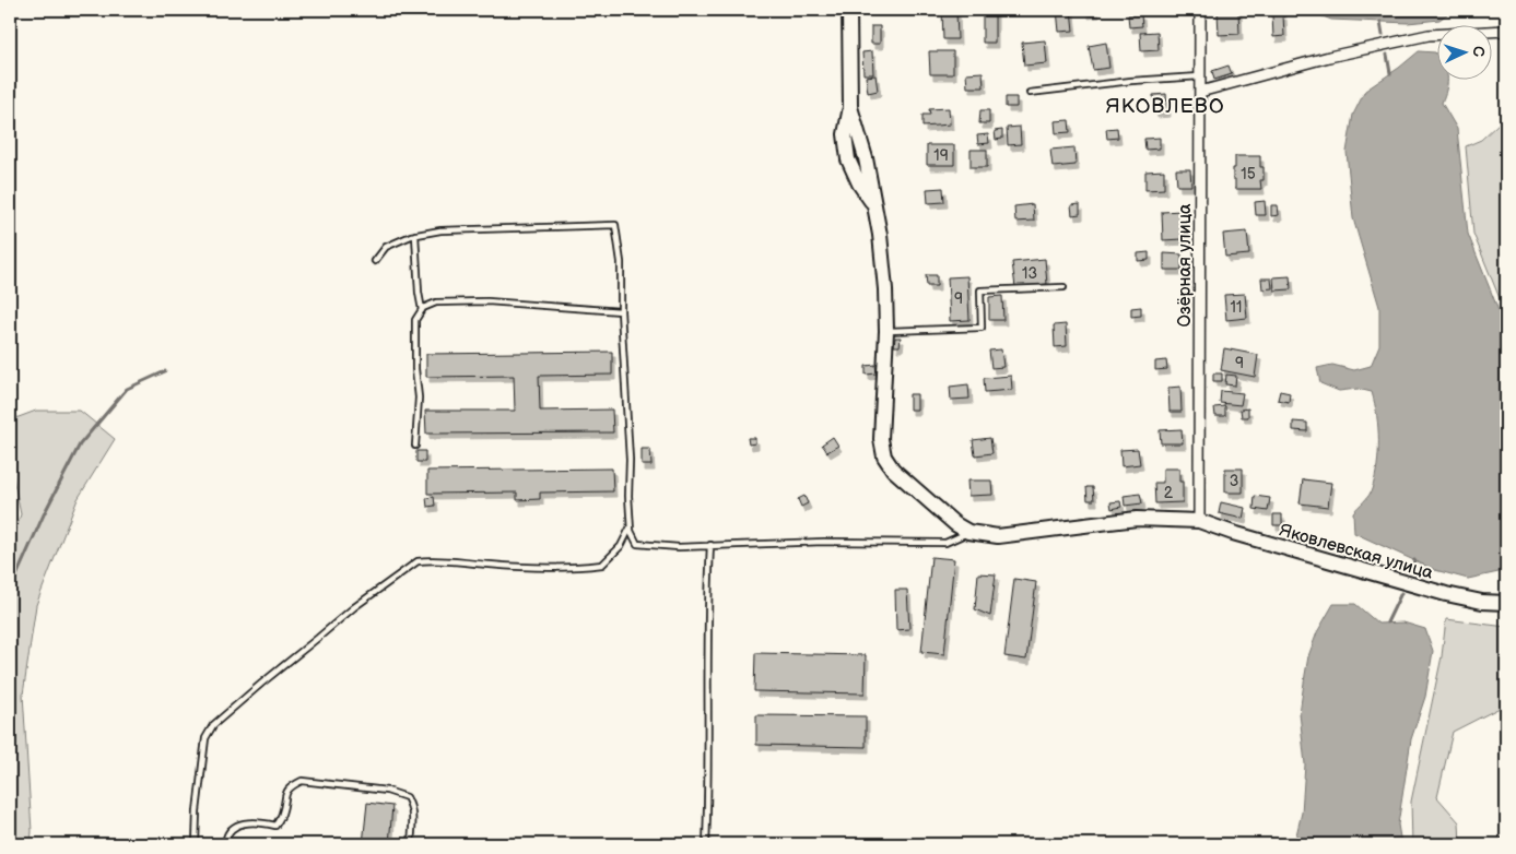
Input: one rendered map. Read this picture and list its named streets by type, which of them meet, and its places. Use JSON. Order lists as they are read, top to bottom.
{
  "streets": {
    "street": ["Озёрная улица", "Яковлевская улица"]
  },
  "crossings": [
    ["Озёрная улица", "Яковлевская улица"]
  ],
  "districts": ["ЯКОВЛЕВО"],
  "house_numbers": [
    "19",
    "15",
    "13",
    "9",
    "11",
    "9",
    "3",
    "2"
  ],
  "north": "right"
}
